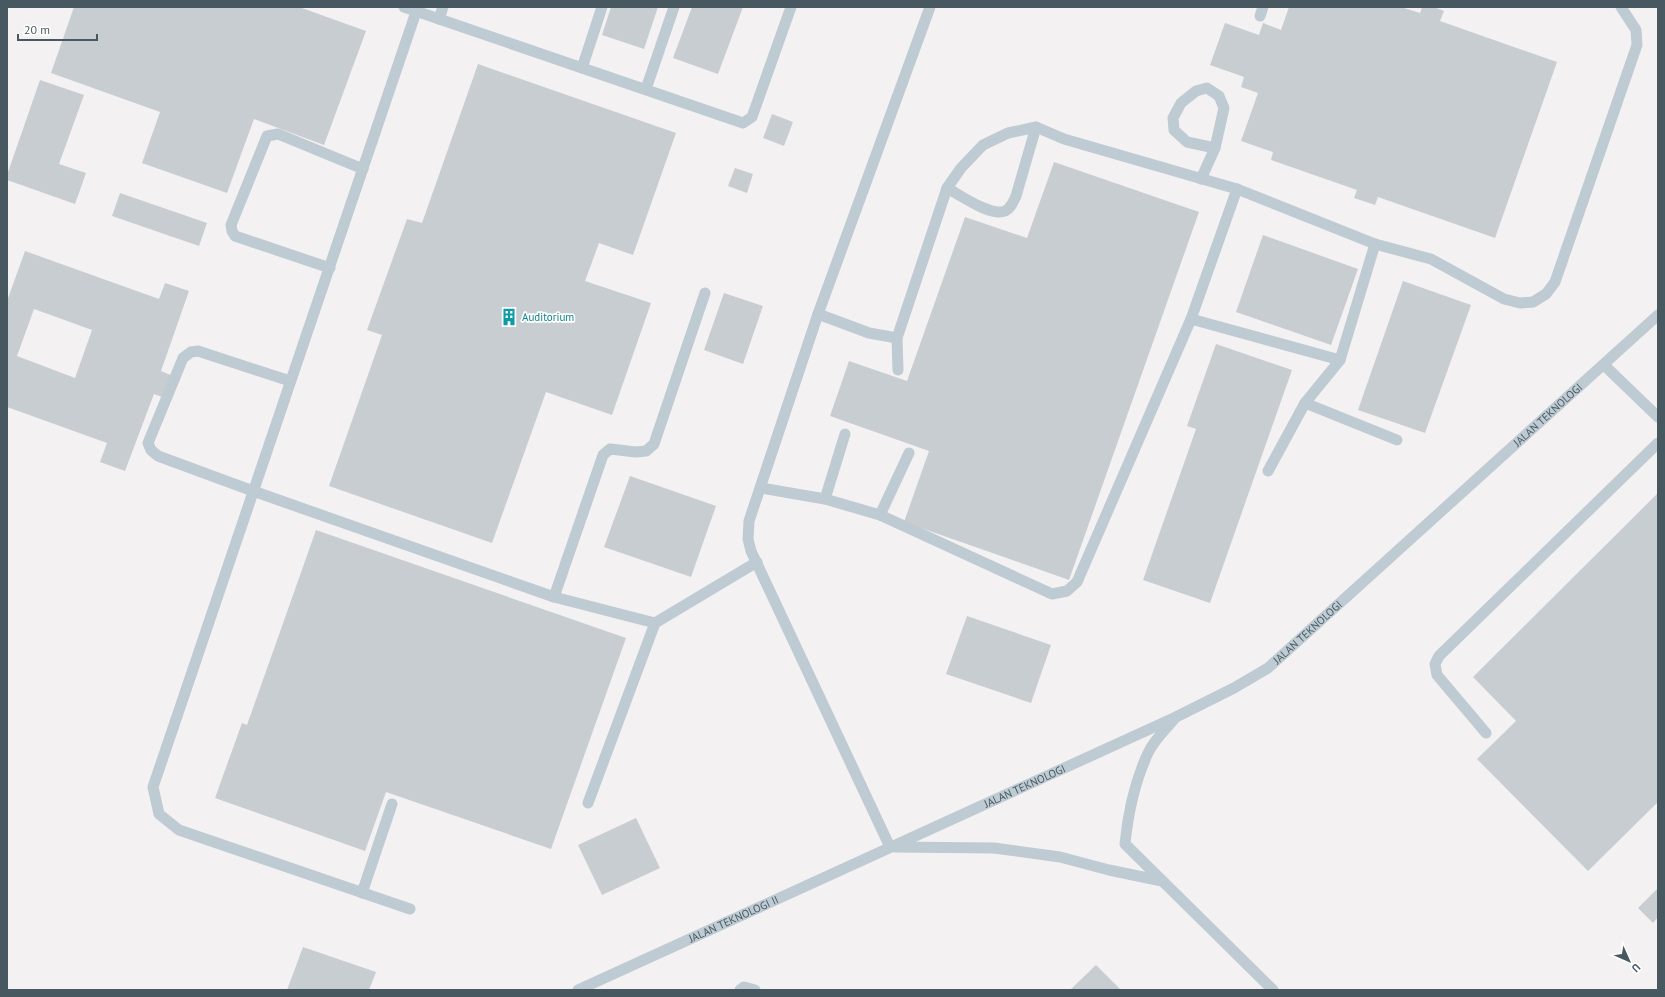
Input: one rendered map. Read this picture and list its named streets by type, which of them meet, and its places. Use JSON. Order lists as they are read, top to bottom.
{
  "streets": {
    "lane": ["JALAN TEKNOLOGI", "JALAN TEKNOLOGI II"]
  },
  "crossings": [
    ["JALAN TEKNOLOGI", "JALAN TEKNOLOGI II"]
  ],
  "places": {
    "building": ["Auditorium"]
  },
  "scale_bar": "20 m",
  "north": "bottom right"
}
